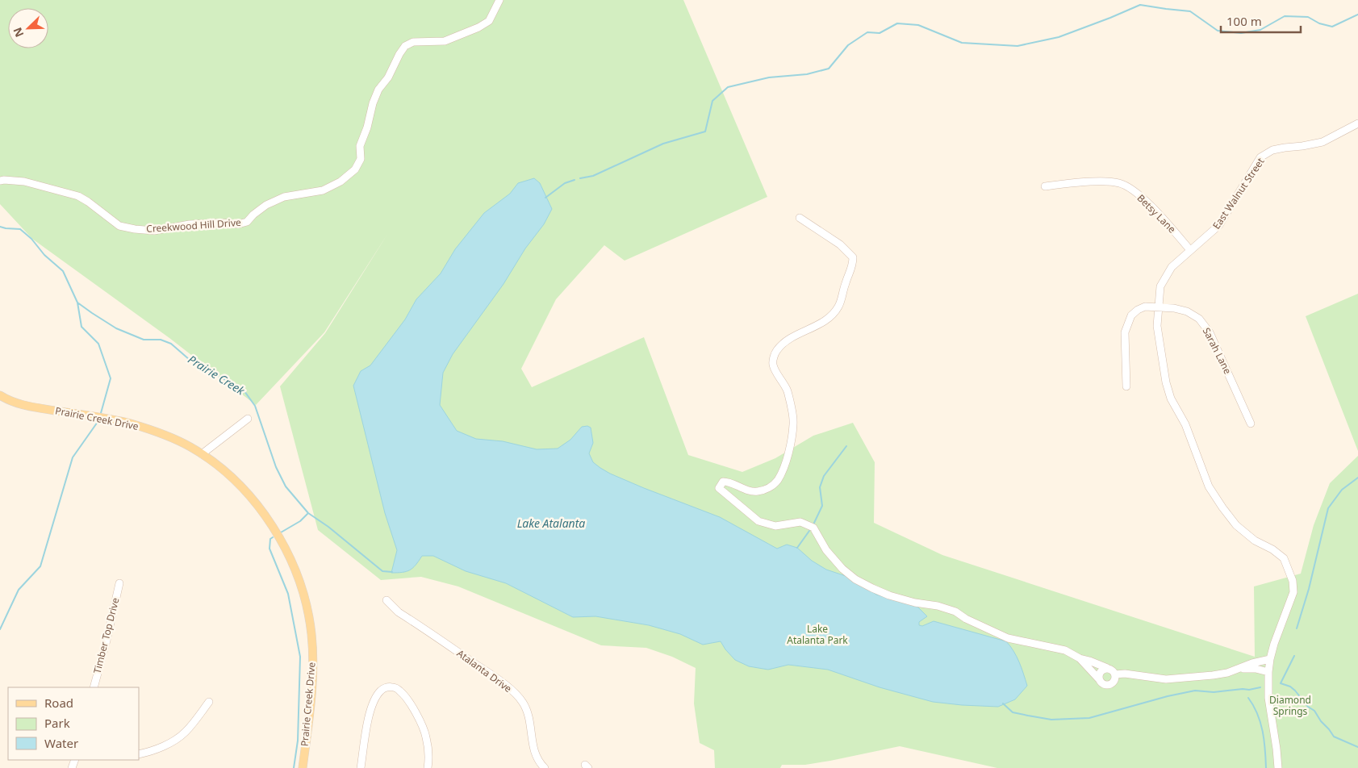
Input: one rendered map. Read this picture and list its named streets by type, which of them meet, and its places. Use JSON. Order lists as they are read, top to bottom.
{
  "streets": {
    "main road": ["Prairie Creek Drive"],
    "street": [
      "East Walnut Street",
      "Betsy Lane",
      "Creekwood Hill Drive",
      "Sarah Lane",
      "Timber Top Drive",
      "Atalanta Drive"
    ]
  },
  "crossings": [
    ["East Walnut Street", "Betsy Lane"],
    ["East Walnut Street", "Sarah Lane"]
  ],
  "water": ["Prairie Creek", "Lake Atalanta"],
  "parks": ["Lake Atalanta Park", "Diamond Springs"],
  "legend": ["Road", "Park", "Water"],
  "scale_bar": "100 m",
  "north": "bottom left"
}
